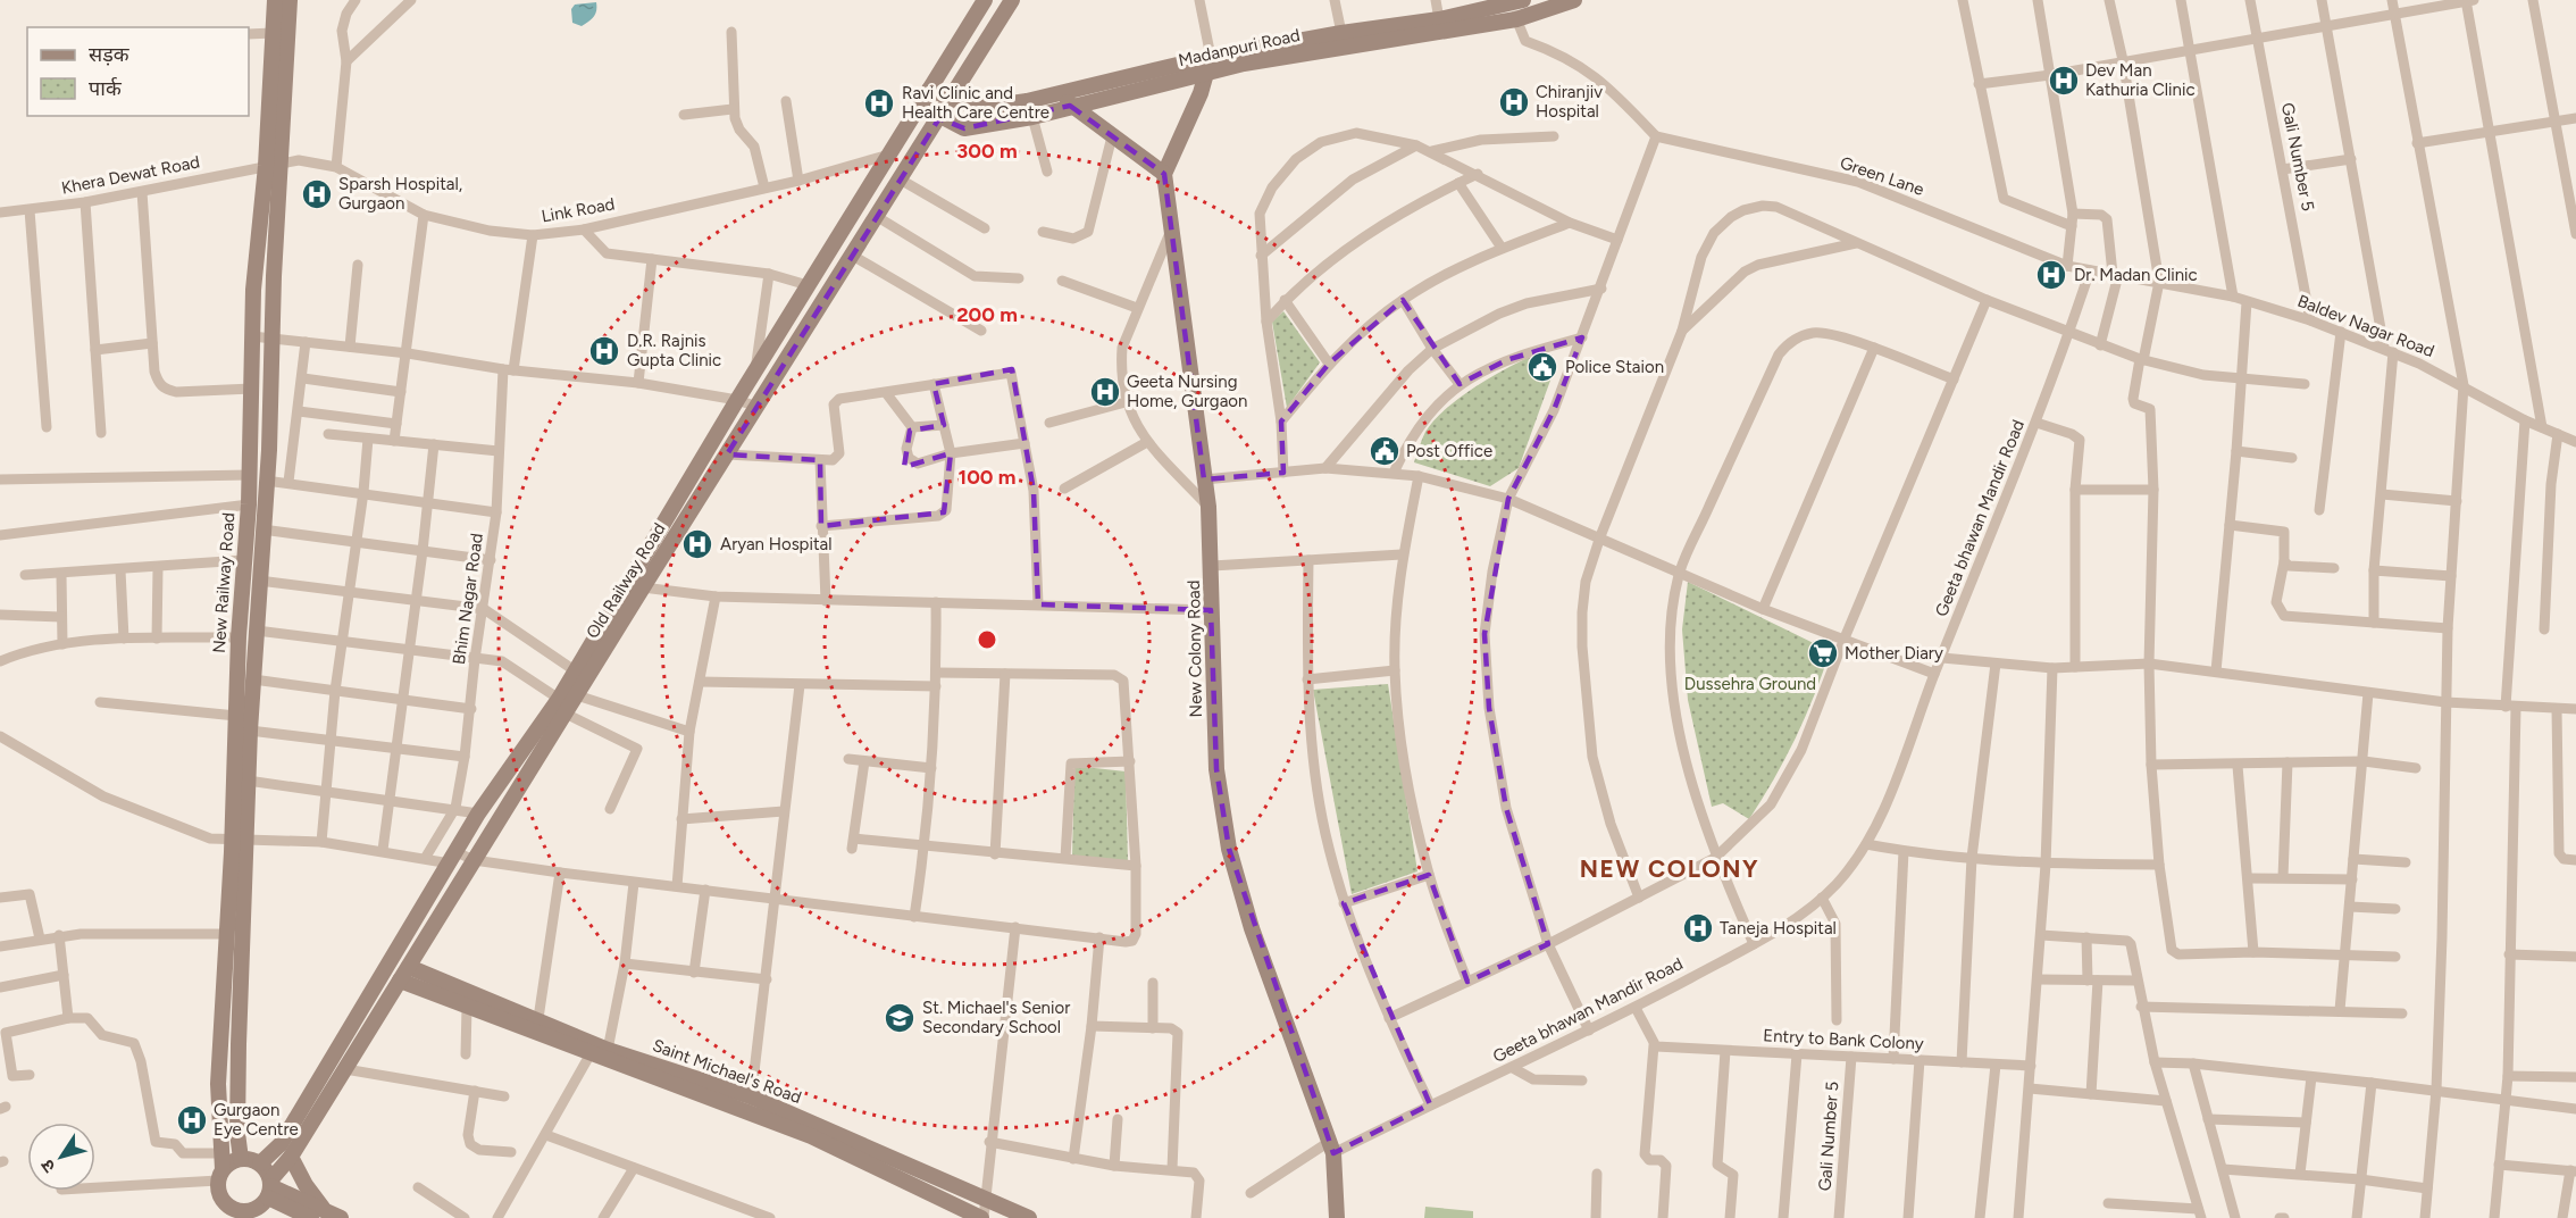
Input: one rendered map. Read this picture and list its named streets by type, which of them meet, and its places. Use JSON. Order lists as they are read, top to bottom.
{
  "streets": {
    "main road": [
      "Madanpuri Road",
      "Old Railway Road",
      "New Railway Road",
      "New Colony Road",
      "Saint Michael's Road"
    ],
    "street": [
      "Gali Number 5",
      "Khera Dewat Road",
      "Green Lane",
      "Link Road",
      "Baldev Nagar Road",
      "Geeta bhawan Mandir Road",
      "Bhim Nagar Road",
      "Entry to Bank Colony"
    ]
  },
  "crossings": [
    ["Madanpuri Road", "Old Railway Road"],
    ["Gali Number 5", "Baldev Nagar Road"],
    ["Gali Number 5", "Entry to Bank Colony"],
    ["Khera Dewat Road", "Link Road"],
    ["Khera Dewat Road", "New Railway Road"],
    ["Green Lane", "Baldev Nagar Road"],
    ["Green Lane", "Geeta bhawan Mandir Road"],
    ["Link Road", "Old Railway Road"],
    ["Link Road", "New Railway Road"],
    ["Link Road", "Bhim Nagar Road"],
    ["Baldev Nagar Road", "Geeta bhawan Mandir Road"],
    ["Geeta bhawan Mandir Road", "New Colony Road"],
    ["Old Railway Road", "New Railway Road"],
    ["Old Railway Road", "Saint Michael's Road"]
  ],
  "districts": ["NEW COLONY"],
  "parks": ["Dussehra Ground"],
  "places": {
    "hospital": [
      "Dev Man Kathuria Clinic",
      "Chiranjiv Hospital",
      "Ravi Clinic and Health Care Centre",
      "Sparsh Hospital, Gurgaon",
      "Dr. Madan Clinic",
      "D.R. Rajnis Gupta Clinic",
      "Geeta Nursing Home, Gurgaon",
      "Aryan Hospital",
      "Taneja Hospital",
      "Gurgaon Eye Centre"
    ],
    "public building": ["Police Staion", "Post Office"],
    "supermarket": ["Mother Diary"],
    "school or university": ["St. Michael's Senior Secondary School"]
  },
  "legend": ["सड़क", "पार्क"],
  "north": "bottom left",
  "rings": ["300 m", "200 m", "100 m"]
}
